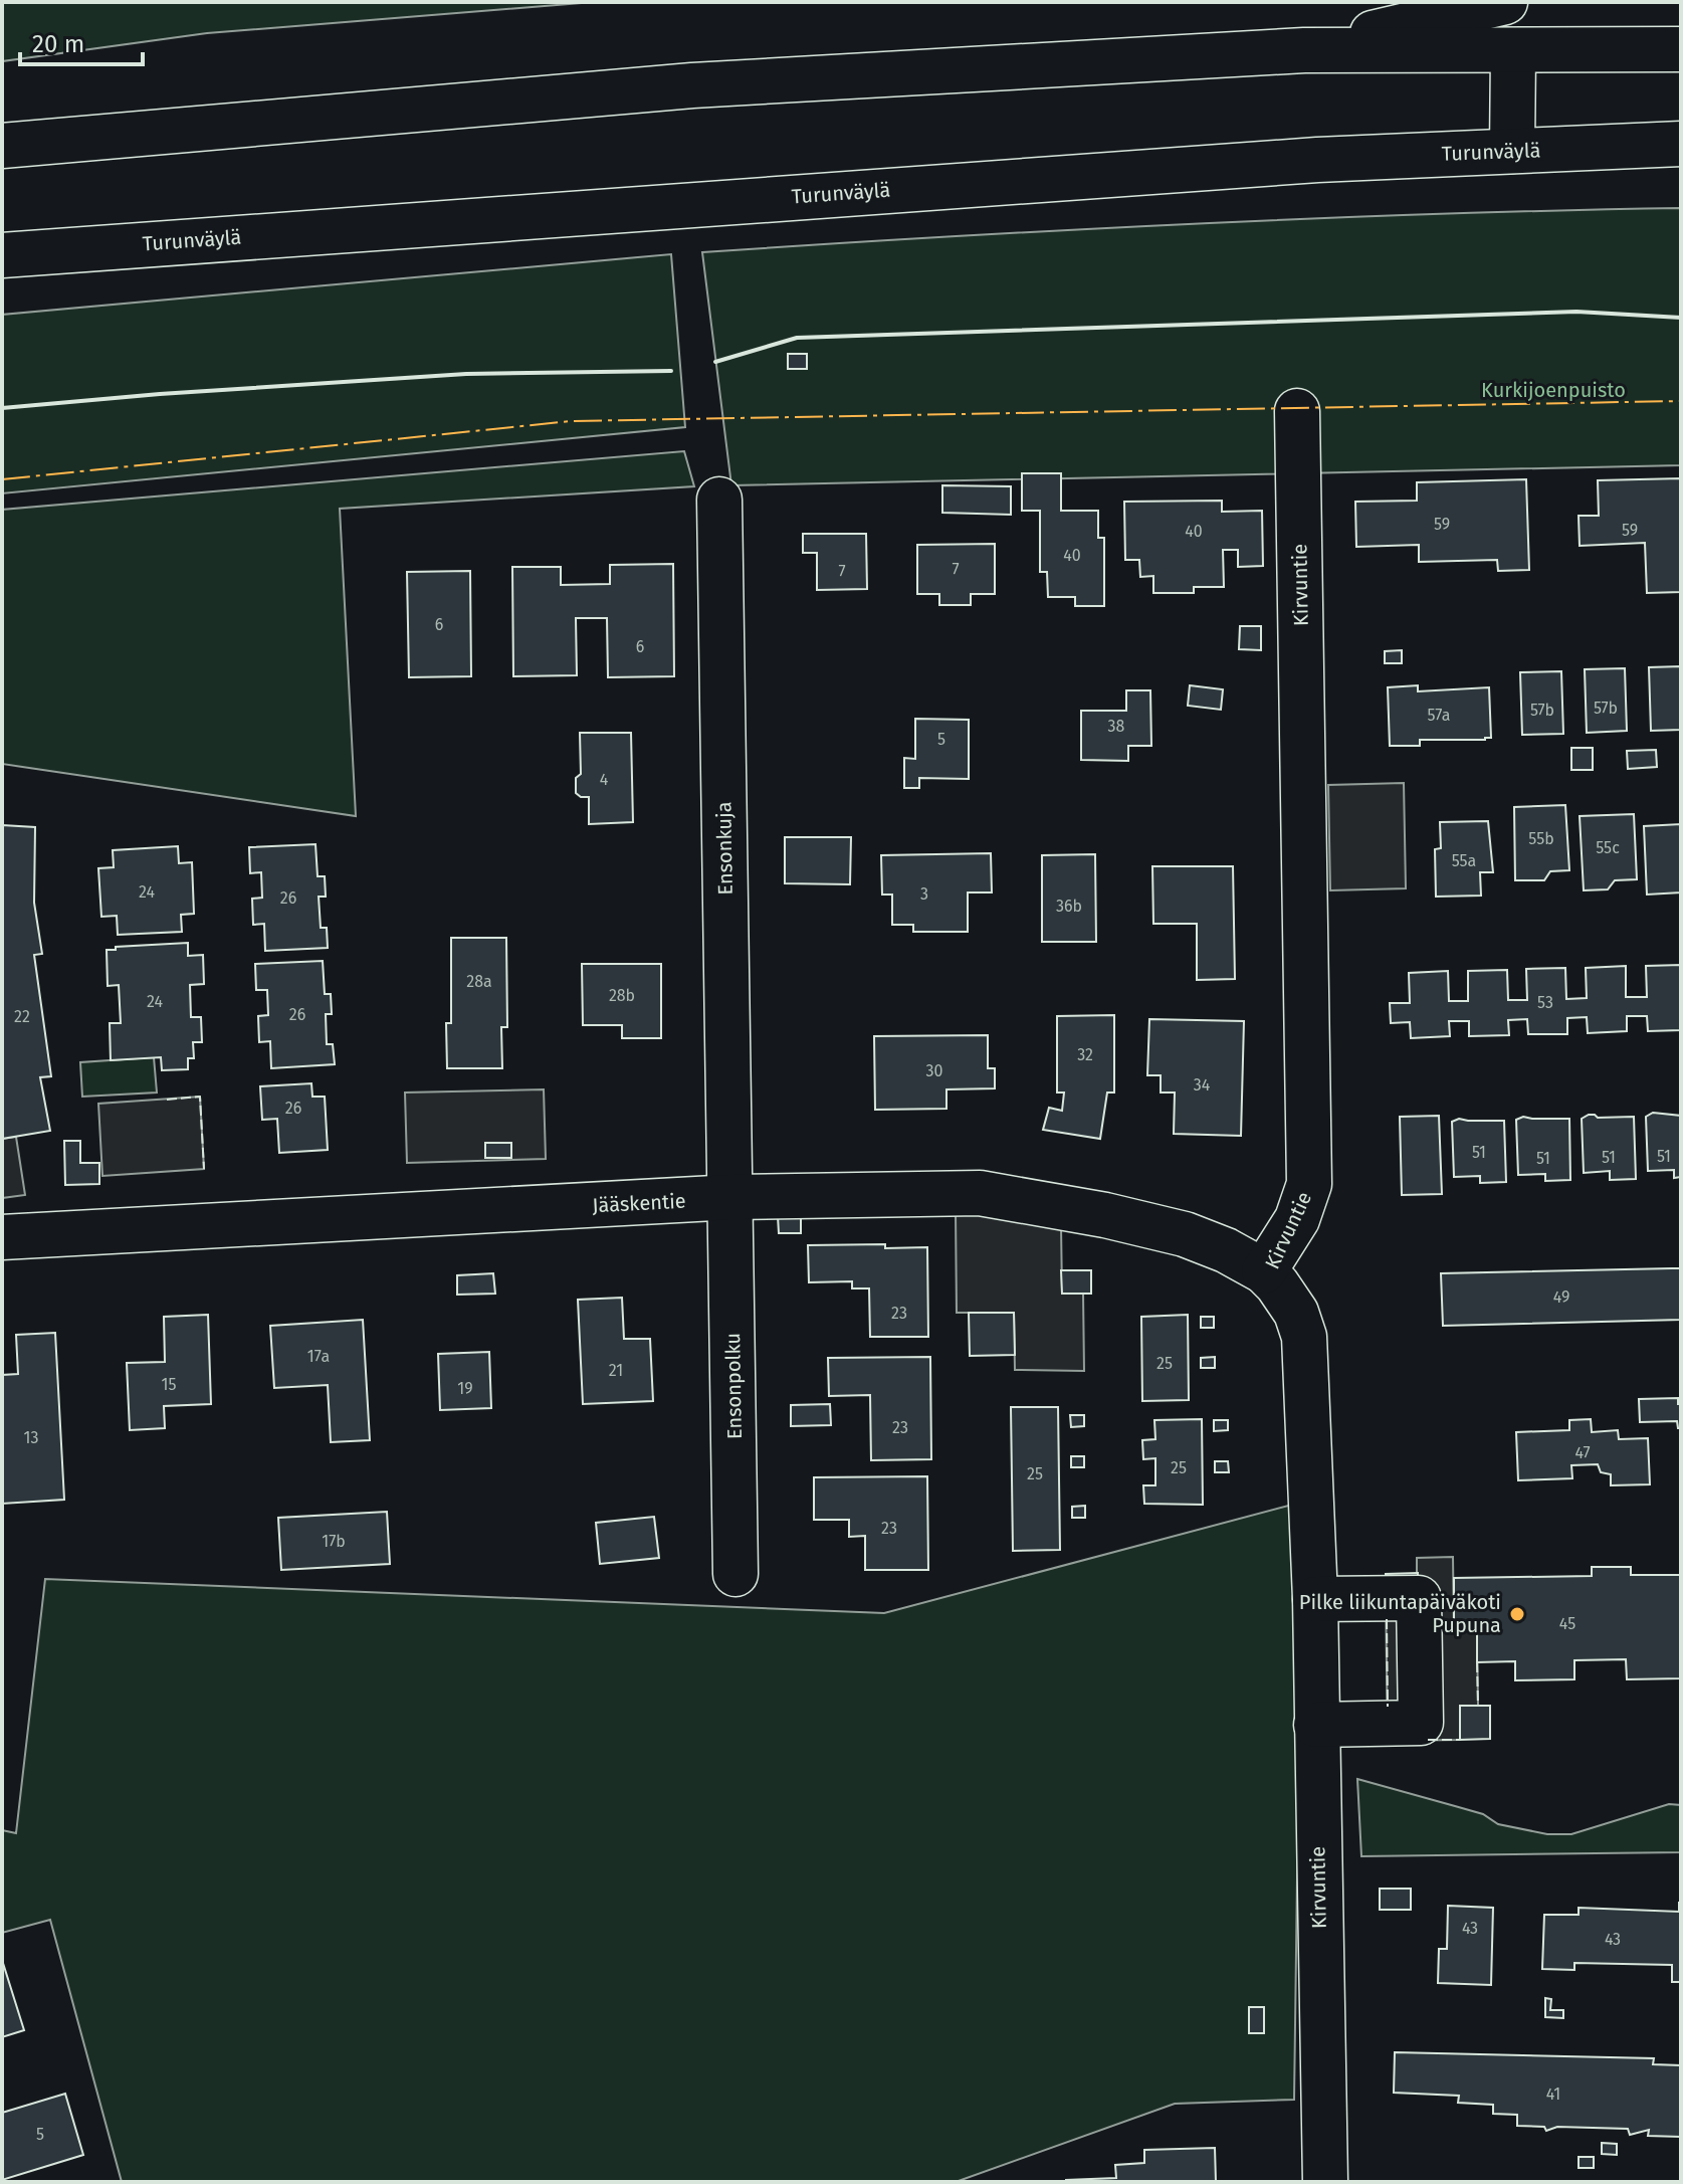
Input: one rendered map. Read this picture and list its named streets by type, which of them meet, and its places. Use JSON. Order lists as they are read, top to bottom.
{
  "streets": {
    "main road": [
      "Turunväylä",
      "Kirvuntie",
      "Ensonkuja",
      "Jääskentie",
      "Ensonpolku"
    ]
  },
  "crossings": [
    ["Kirvuntie", "Jääskentie"],
    ["Ensonkuja", "Jääskentie"],
    ["Ensonkuja", "Ensonpolku"],
    ["Jääskentie", "Ensonpolku"]
  ],
  "parks": ["Kurkijoenpuisto"],
  "places": ["Pilke liikuntapäiväkoti Pupuna"],
  "house_numbers": [
    "59",
    "59",
    "40",
    "40",
    "7",
    "7",
    "6",
    "6",
    "57b",
    "57b",
    "57a",
    "38",
    "5",
    "4",
    "55b",
    "55c",
    "55a",
    "24",
    "3",
    "26",
    "36b",
    "28a",
    "28b",
    "24",
    "53",
    "26",
    "22",
    "32",
    "30",
    "34",
    "26",
    "51",
    "51",
    "51",
    "51",
    "49",
    "23",
    "17a",
    "25",
    "21",
    "15",
    "19",
    "23",
    "13",
    "47",
    "25",
    "25",
    "23",
    "17b",
    "45",
    "43",
    "43",
    "41",
    "5"
  ],
  "scale_bar": "20 m"
}
